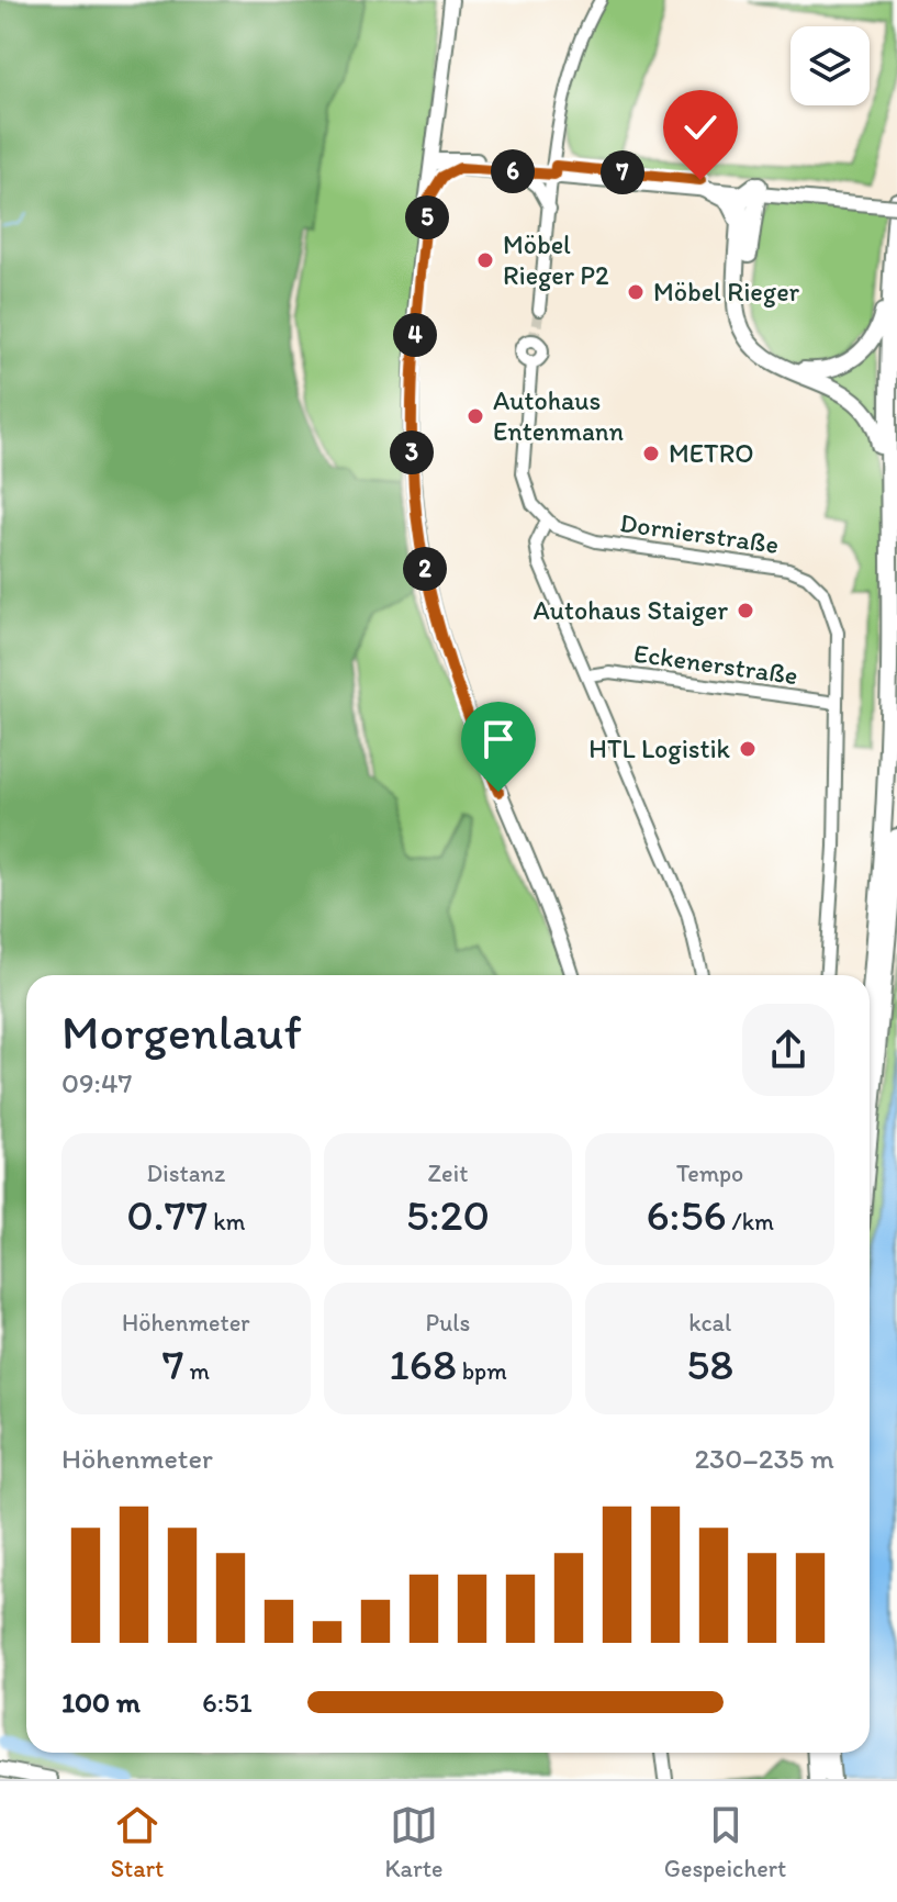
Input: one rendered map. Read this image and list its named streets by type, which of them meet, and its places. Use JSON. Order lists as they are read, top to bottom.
{
  "streets": {
    "street": ["Dornierstraße", "Eckenerstraße"]
  },
  "crossings": [
    ["Dornierstraße", "Eckenerstraße"]
  ],
  "places": [
    "Möbel Rieger P2",
    "Möbel Rieger",
    "Autohaus Entenmann",
    "METRO",
    "Autohaus Staiger",
    "HTL Logistik"
  ],
  "page": {
    "pins": [
      "6",
      "7",
      "5",
      "4",
      "3",
      "2"
    ],
    "heading": ["Morgenlauf", "09:47"],
    "stats": [
      ["Distanz", "0.77 km"],
      ["Zeit", "5:20"],
      ["Tempo", "6:56 /km"],
      ["Höhenmeter", "7 m"],
      ["Puls", "168 bpm"],
      ["kcal", "58"]
    ],
    "chart": ["Höhenmeter", "230–235 m"],
    "list": [
      {
        "name": "100 m",
        "note": "6:51"
      }
    ],
    "tabs": ["Start", "Karte", "Gespeichert"]
  }
}
